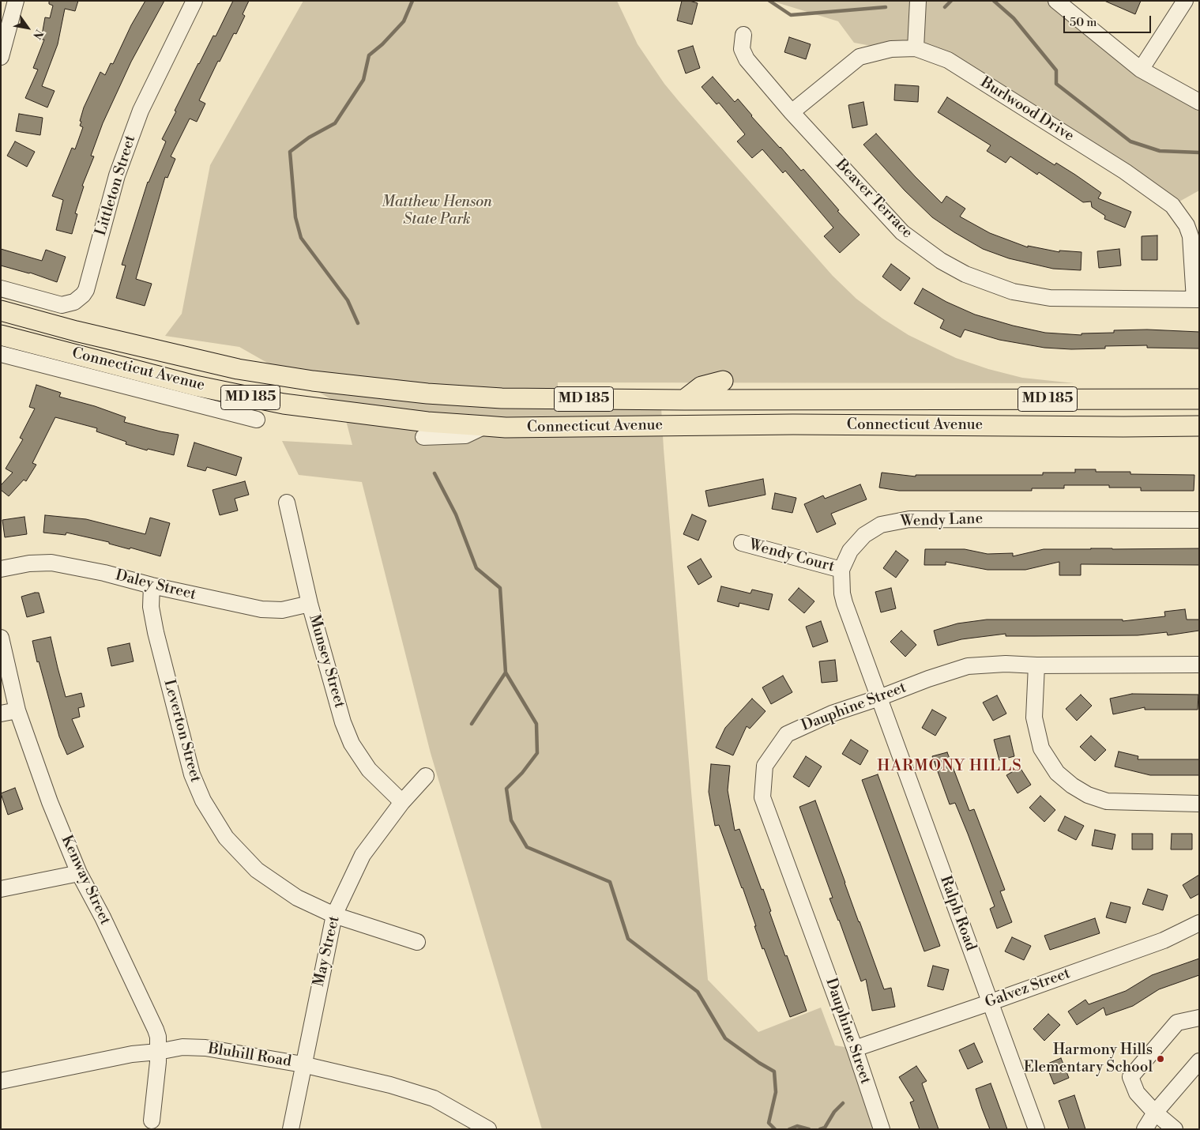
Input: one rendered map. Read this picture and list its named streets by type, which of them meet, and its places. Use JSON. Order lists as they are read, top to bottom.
{
  "streets": {
    "main road": ["Connecticut Avenue", "MD 185"],
    "street": [
      "Burlwood Drive",
      "Littleton Street",
      "Beaver Terrace",
      "Wendy Lane",
      "Wendy Court",
      "Daley Street",
      "Munsey Street",
      "Dauphine Street",
      "Leverton Street",
      "Kenway Street",
      "Ralph Road",
      "May Street",
      "Galvez Street",
      "Bluhill Road"
    ]
  },
  "crossings": [
    ["Burlwood Drive", "Beaver Terrace"],
    ["Wendy Lane", "Wendy Court"],
    ["Wendy Lane", "Dauphine Street"],
    ["Wendy Lane", "Ralph Road"],
    ["Daley Street", "Munsey Street"],
    ["Daley Street", "Leverton Street"],
    ["Munsey Street", "May Street"],
    ["Dauphine Street", "Ralph Road"],
    ["Dauphine Street", "Galvez Street"],
    ["Leverton Street", "May Street"],
    ["Kenway Street", "Bluhill Road"],
    ["Ralph Road", "Galvez Street"],
    ["May Street", "Bluhill Road"]
  ],
  "districts": ["HARMONY HILLS"],
  "parks": ["Matthew Henson State Park"],
  "places": ["Harmony Hills Elementary School"],
  "scale_bar": "50 m",
  "north": "bottom right"
}
